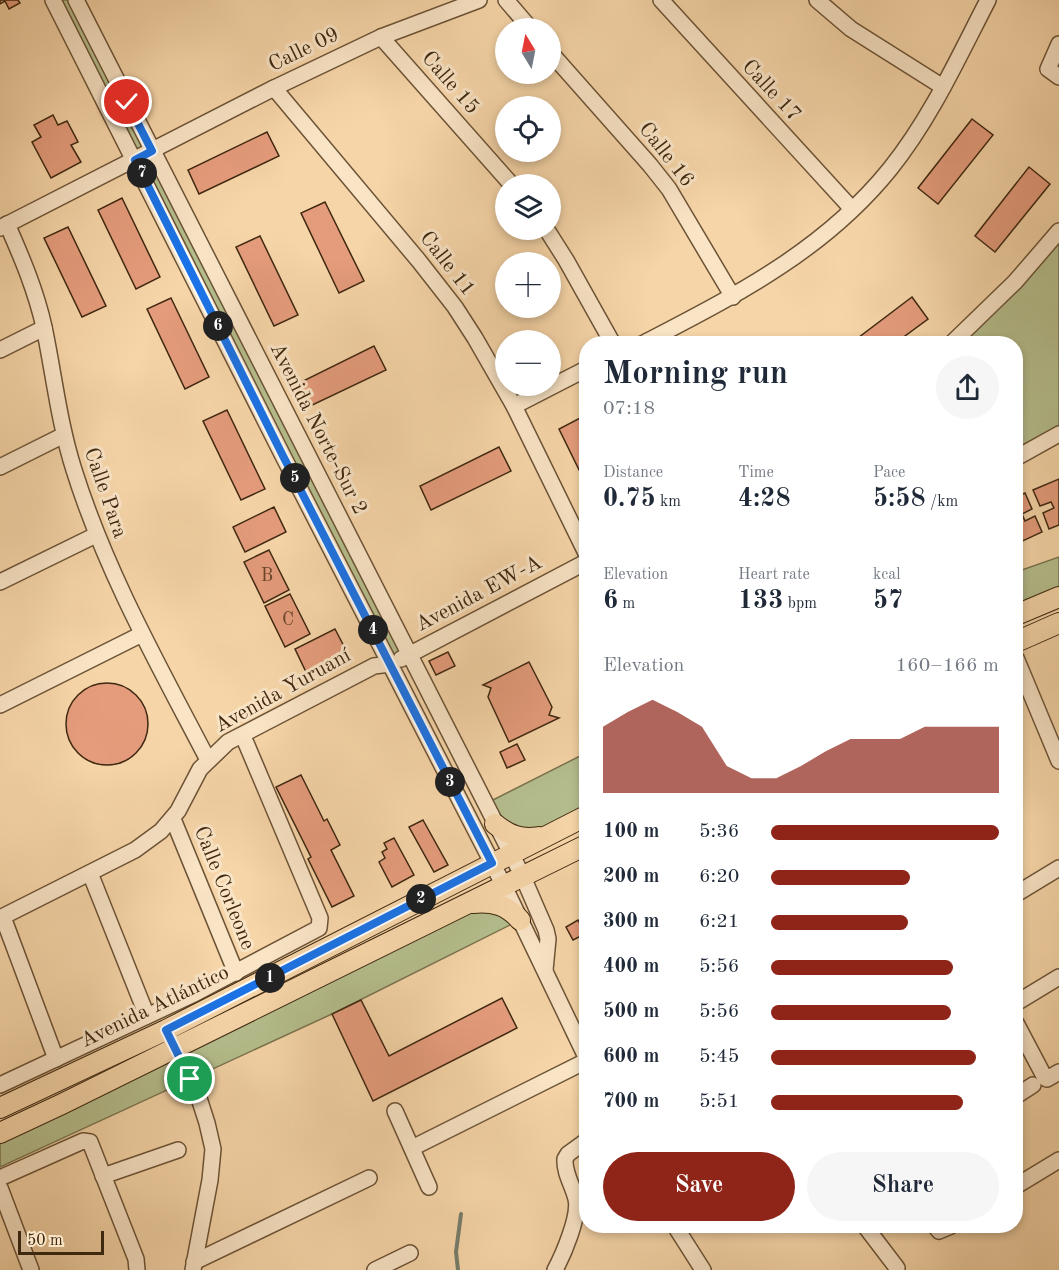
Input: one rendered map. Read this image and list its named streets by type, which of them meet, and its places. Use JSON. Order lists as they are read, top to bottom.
{
  "streets": {
    "main road": ["Avenida Atlántico"],
    "street": [
      "Calle 09",
      "Calle 15",
      "Calle 17",
      "Calle 16",
      "Calle 11",
      "Avenida Norte-Sur 2",
      "Calle Para",
      "Avenida EW-A",
      "Avenida Yuruaní",
      "Calle Corleone"
    ]
  },
  "crossings": [
    ["Calle 09", "Calle 15"],
    ["Calle 09", "Calle 11"],
    ["Calle 09", "Avenida Norte-Sur 2"],
    ["Calle 09", "Calle Para"],
    ["Avenida Norte-Sur 2", "Avenida EW-A"],
    ["Avenida Norte-Sur 2", "Avenida Yuruaní"],
    ["Avenida Norte-Sur 2", "Avenida Atlántico"],
    ["Calle Para", "Avenida Yuruaní"],
    ["Avenida EW-A", "Avenida Yuruaní"],
    ["Avenida Yuruaní", "Calle Corleone"]
  ],
  "house_numbers": ["B", "C"],
  "scale_bar": "50 m",
  "north": "top",
  "page": {
    "map_buttons": ["+", "−"],
    "pins": [
      "7",
      "6",
      "5",
      "4",
      "3",
      "2",
      "1"
    ],
    "heading": ["Morning run", "07:18"],
    "stats": [
      ["Distance", "0.75 km"],
      ["Time", "4:28"],
      ["Pace", "5:58 /km"],
      ["Elevation", "6 m"],
      ["Heart rate", "133 bpm"],
      ["kcal", "57"]
    ],
    "chart": ["Elevation", "160–166 m"],
    "list": [
      {
        "name": "100 m",
        "note": "5:36"
      },
      {
        "name": "200 m",
        "note": "6:20"
      },
      {
        "name": "300 m",
        "note": "6:21"
      },
      {
        "name": "400 m",
        "note": "5:56"
      },
      {
        "name": "500 m",
        "note": "5:56"
      },
      {
        "name": "600 m",
        "note": "5:45"
      },
      {
        "name": "700 m",
        "note": "5:51"
      }
    ],
    "buttons": ["Save", "Share"],
    "scale": "50 m"
  }
}
